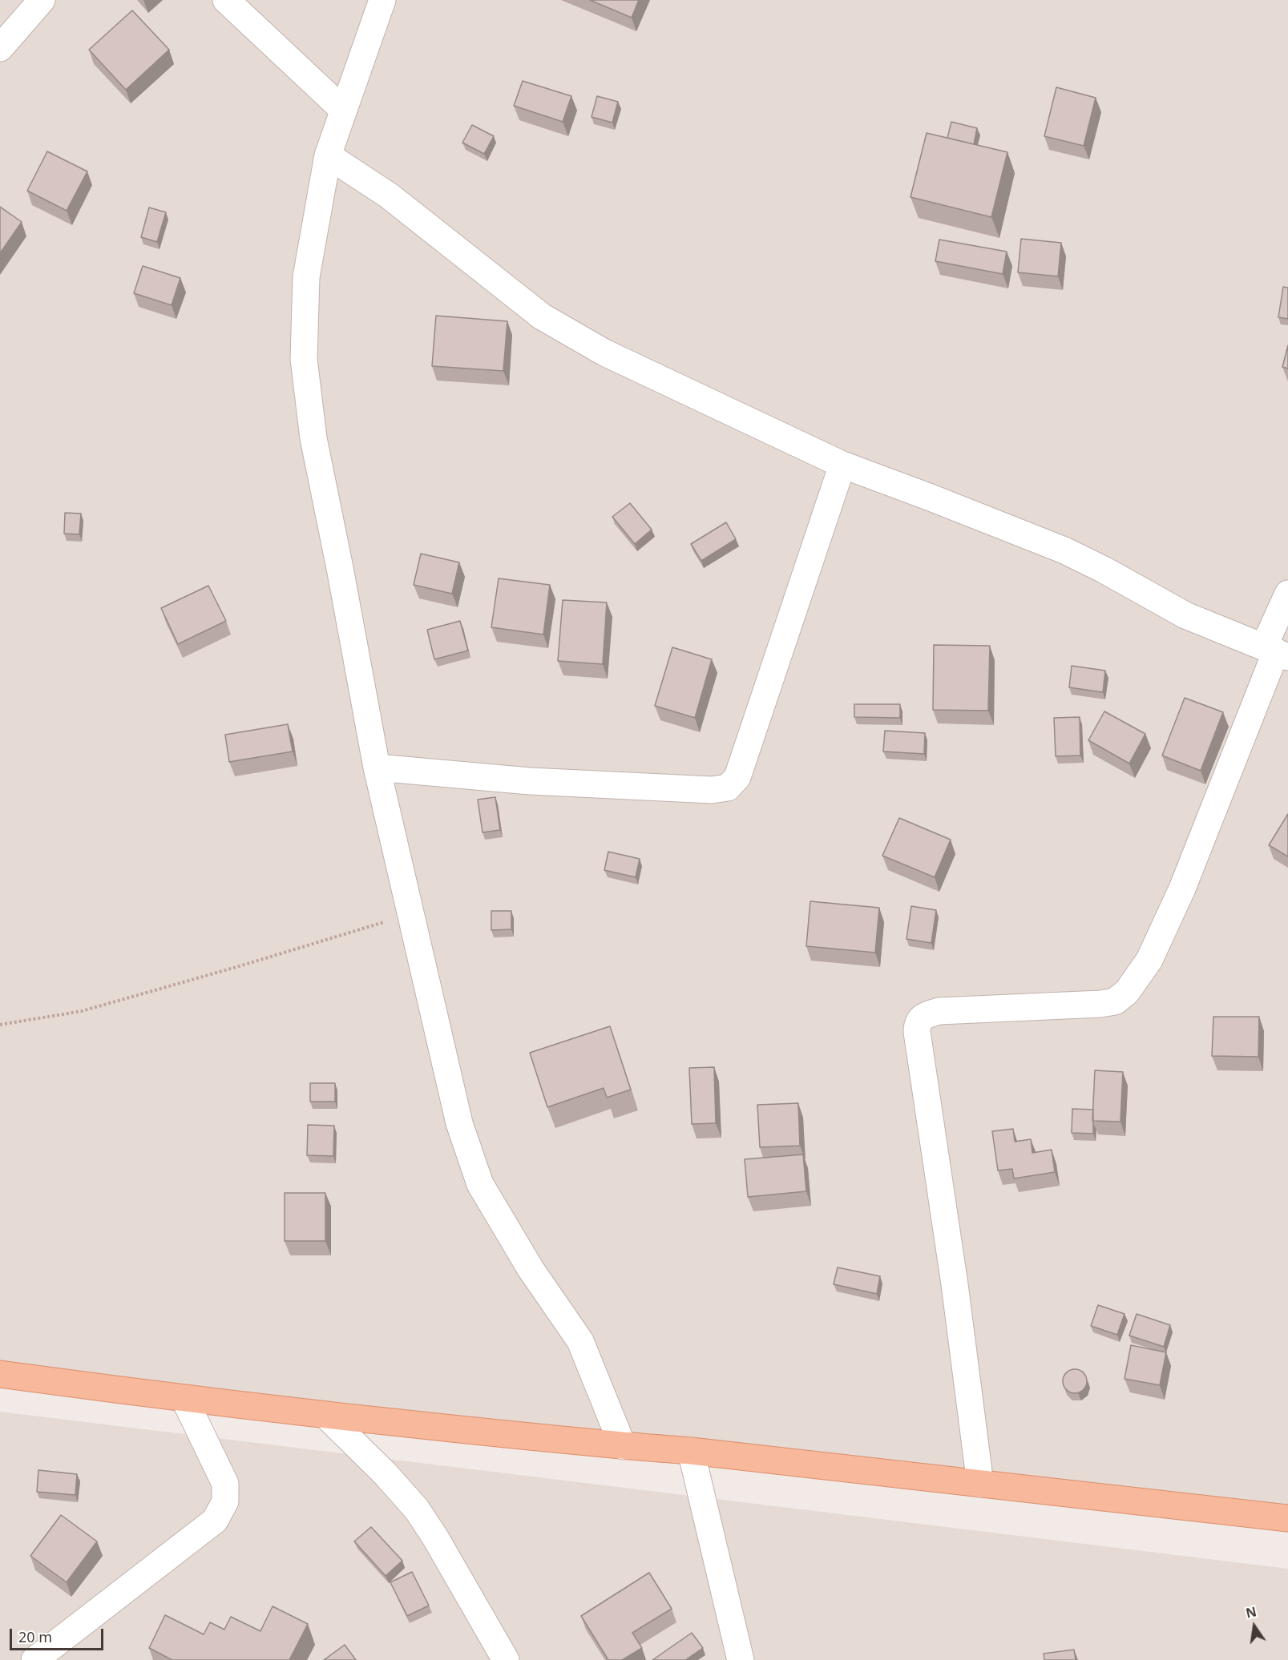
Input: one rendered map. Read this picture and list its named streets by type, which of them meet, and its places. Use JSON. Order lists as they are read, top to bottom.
{
  "scale_bar": "20 m",
  "north": "top"
}
